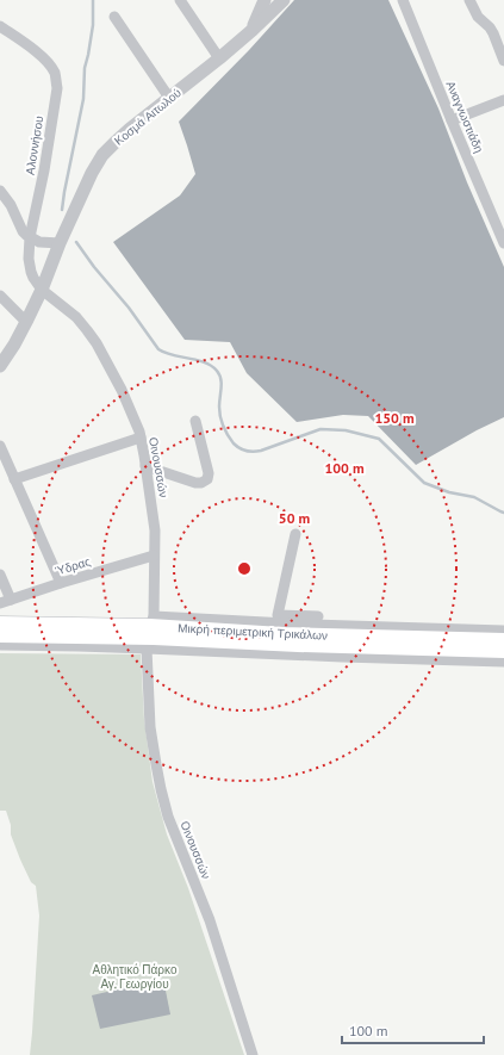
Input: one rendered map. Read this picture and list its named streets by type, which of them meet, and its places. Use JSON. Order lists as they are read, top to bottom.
{
  "streets": {
    "main road": ["Μικρή περιμετρική Τρικάλων"],
    "street": [
      "Κοσμά Αιτωλού",
      "Αναγνωστιάδη",
      "Αλοννήσου",
      "Οινουσσών",
      "Ύδρας"
    ]
  },
  "crossings": [
    ["Κοσμά Αιτωλού", "Αλοννήσου"],
    ["Κοσμά Αιτωλού", "Οινουσσών"],
    ["Αλοννήσου", "Οινουσσών"],
    ["Οινουσσών", "Ύδρας"],
    ["Οινουσσών", "Μικρή περιμετρική Τρικάλων"]
  ],
  "parks": ["Αθλητικό Πάρκο Αγ. Γεωργίου"],
  "scale_bar": "100 m",
  "rings": ["150 m", "100 m", "50 m"]
}
